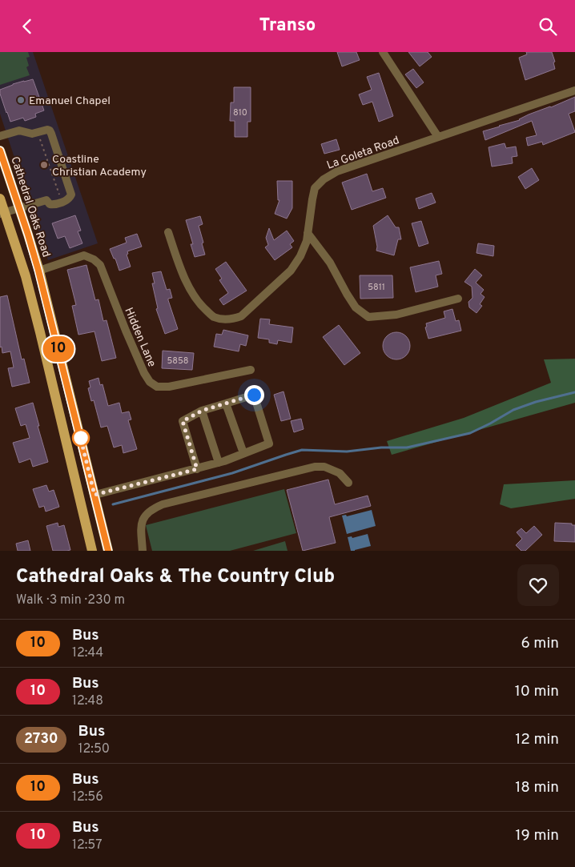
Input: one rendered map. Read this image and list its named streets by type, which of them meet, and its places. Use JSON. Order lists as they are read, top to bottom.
{
  "streets": {
    "main road": ["Cathedral Oaks Road"],
    "street": ["La Goleta Road", "Hidden Lane"]
  },
  "crossings": [
    ["Cathedral Oaks Road", "Hidden Lane"]
  ],
  "places": ["Emanuel Chapel", "Coastline Christian Academy"],
  "lines": ["bus line 10"],
  "house_numbers": ["810", "5811", "5858"],
  "page": {
    "header": "Transo",
    "on_map": "10",
    "heading": ["Cathedral Oaks & The Country Club", "Walk · 3 min · 230 m"],
    "list": [
      {
        "mark": "10",
        "name": "Bus",
        "note": "12:44",
        "value": "6 min"
      },
      {
        "mark": "10",
        "name": "Bus",
        "note": "12:48",
        "value": "10 min"
      },
      {
        "mark": "2730",
        "name": "Bus",
        "note": "12:50",
        "value": "12 min"
      },
      {
        "mark": "10",
        "name": "Bus",
        "note": "12:56",
        "value": "18 min"
      },
      {
        "mark": "10",
        "name": "Bus",
        "note": "12:57",
        "value": "19 min"
      }
    ]
  }
}
